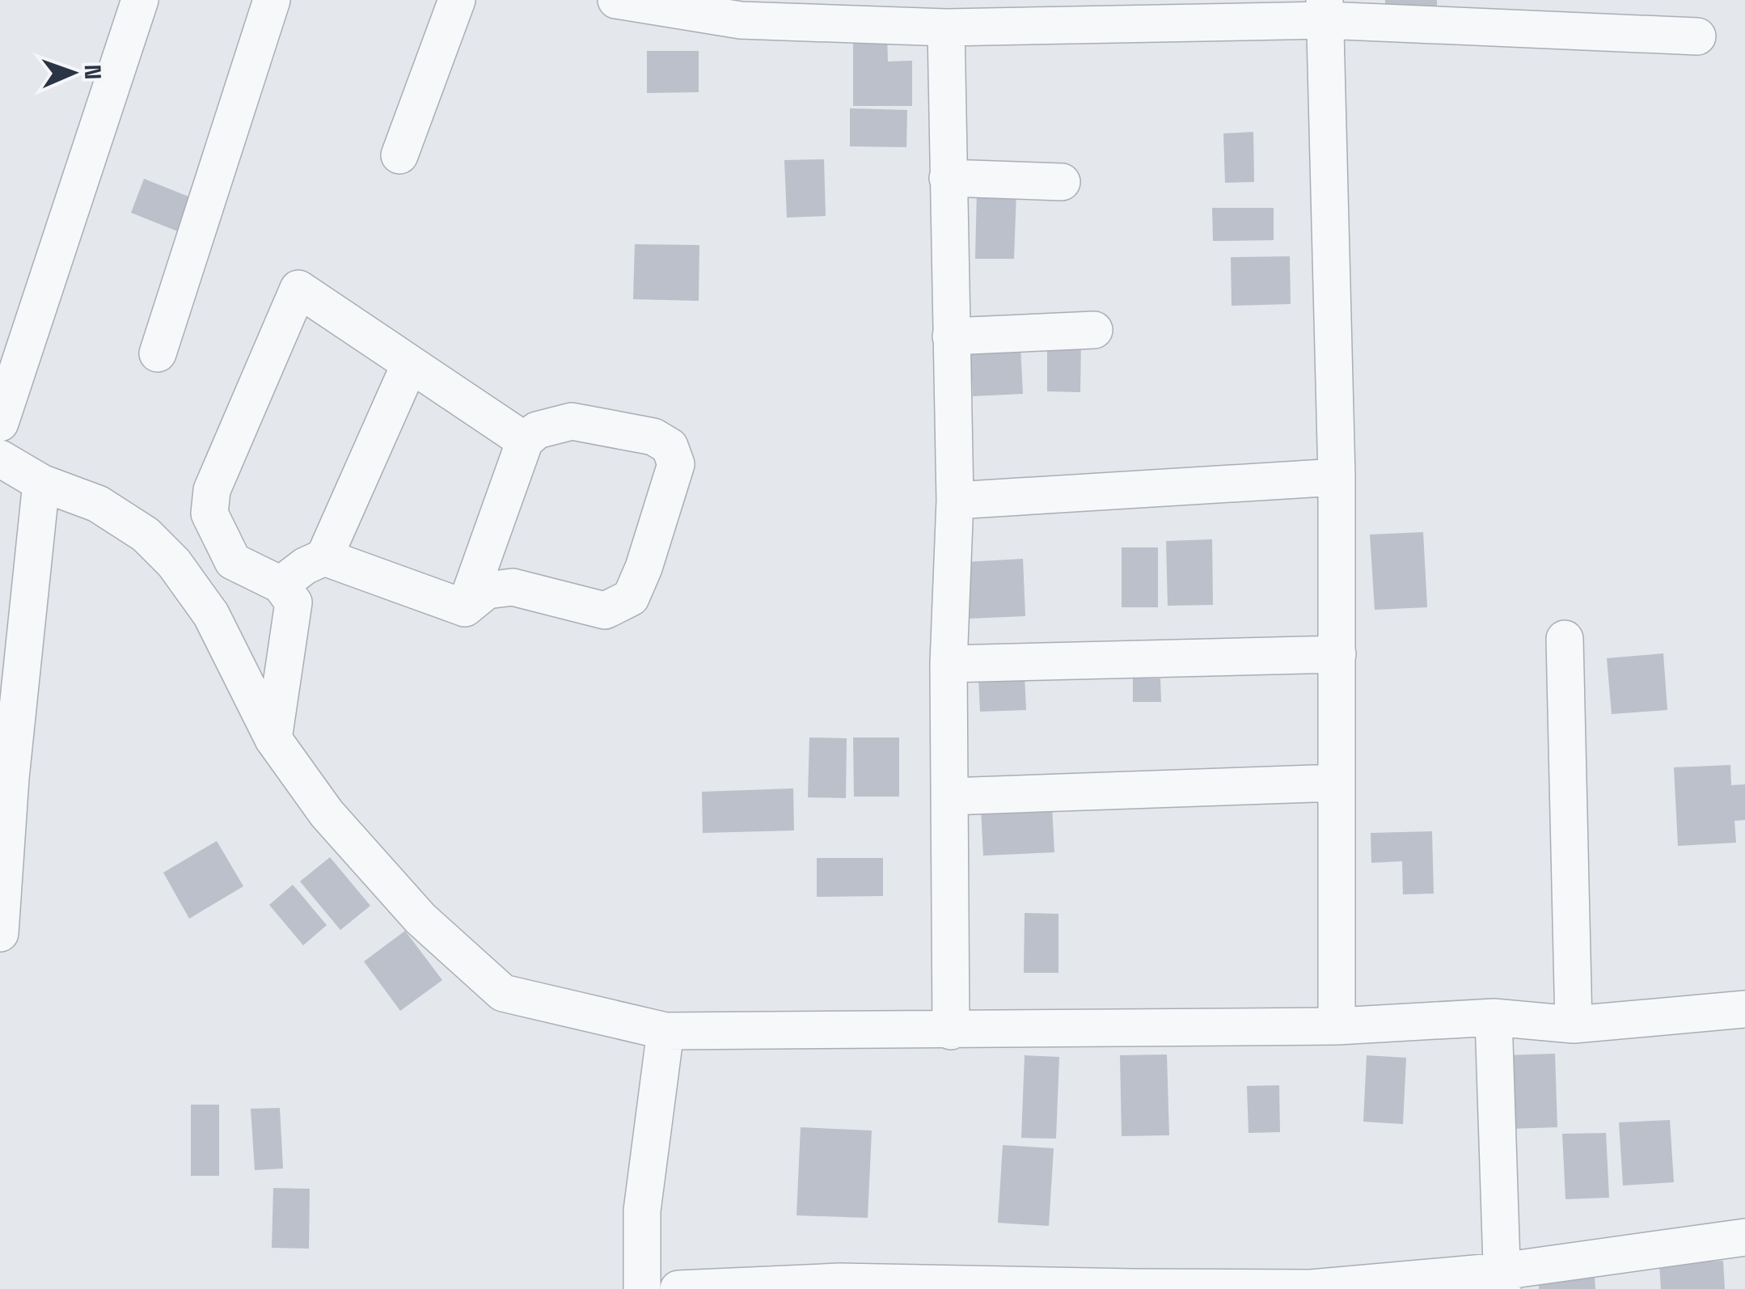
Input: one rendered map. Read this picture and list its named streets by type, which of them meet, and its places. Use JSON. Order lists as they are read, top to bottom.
{
  "north": "right"
}
